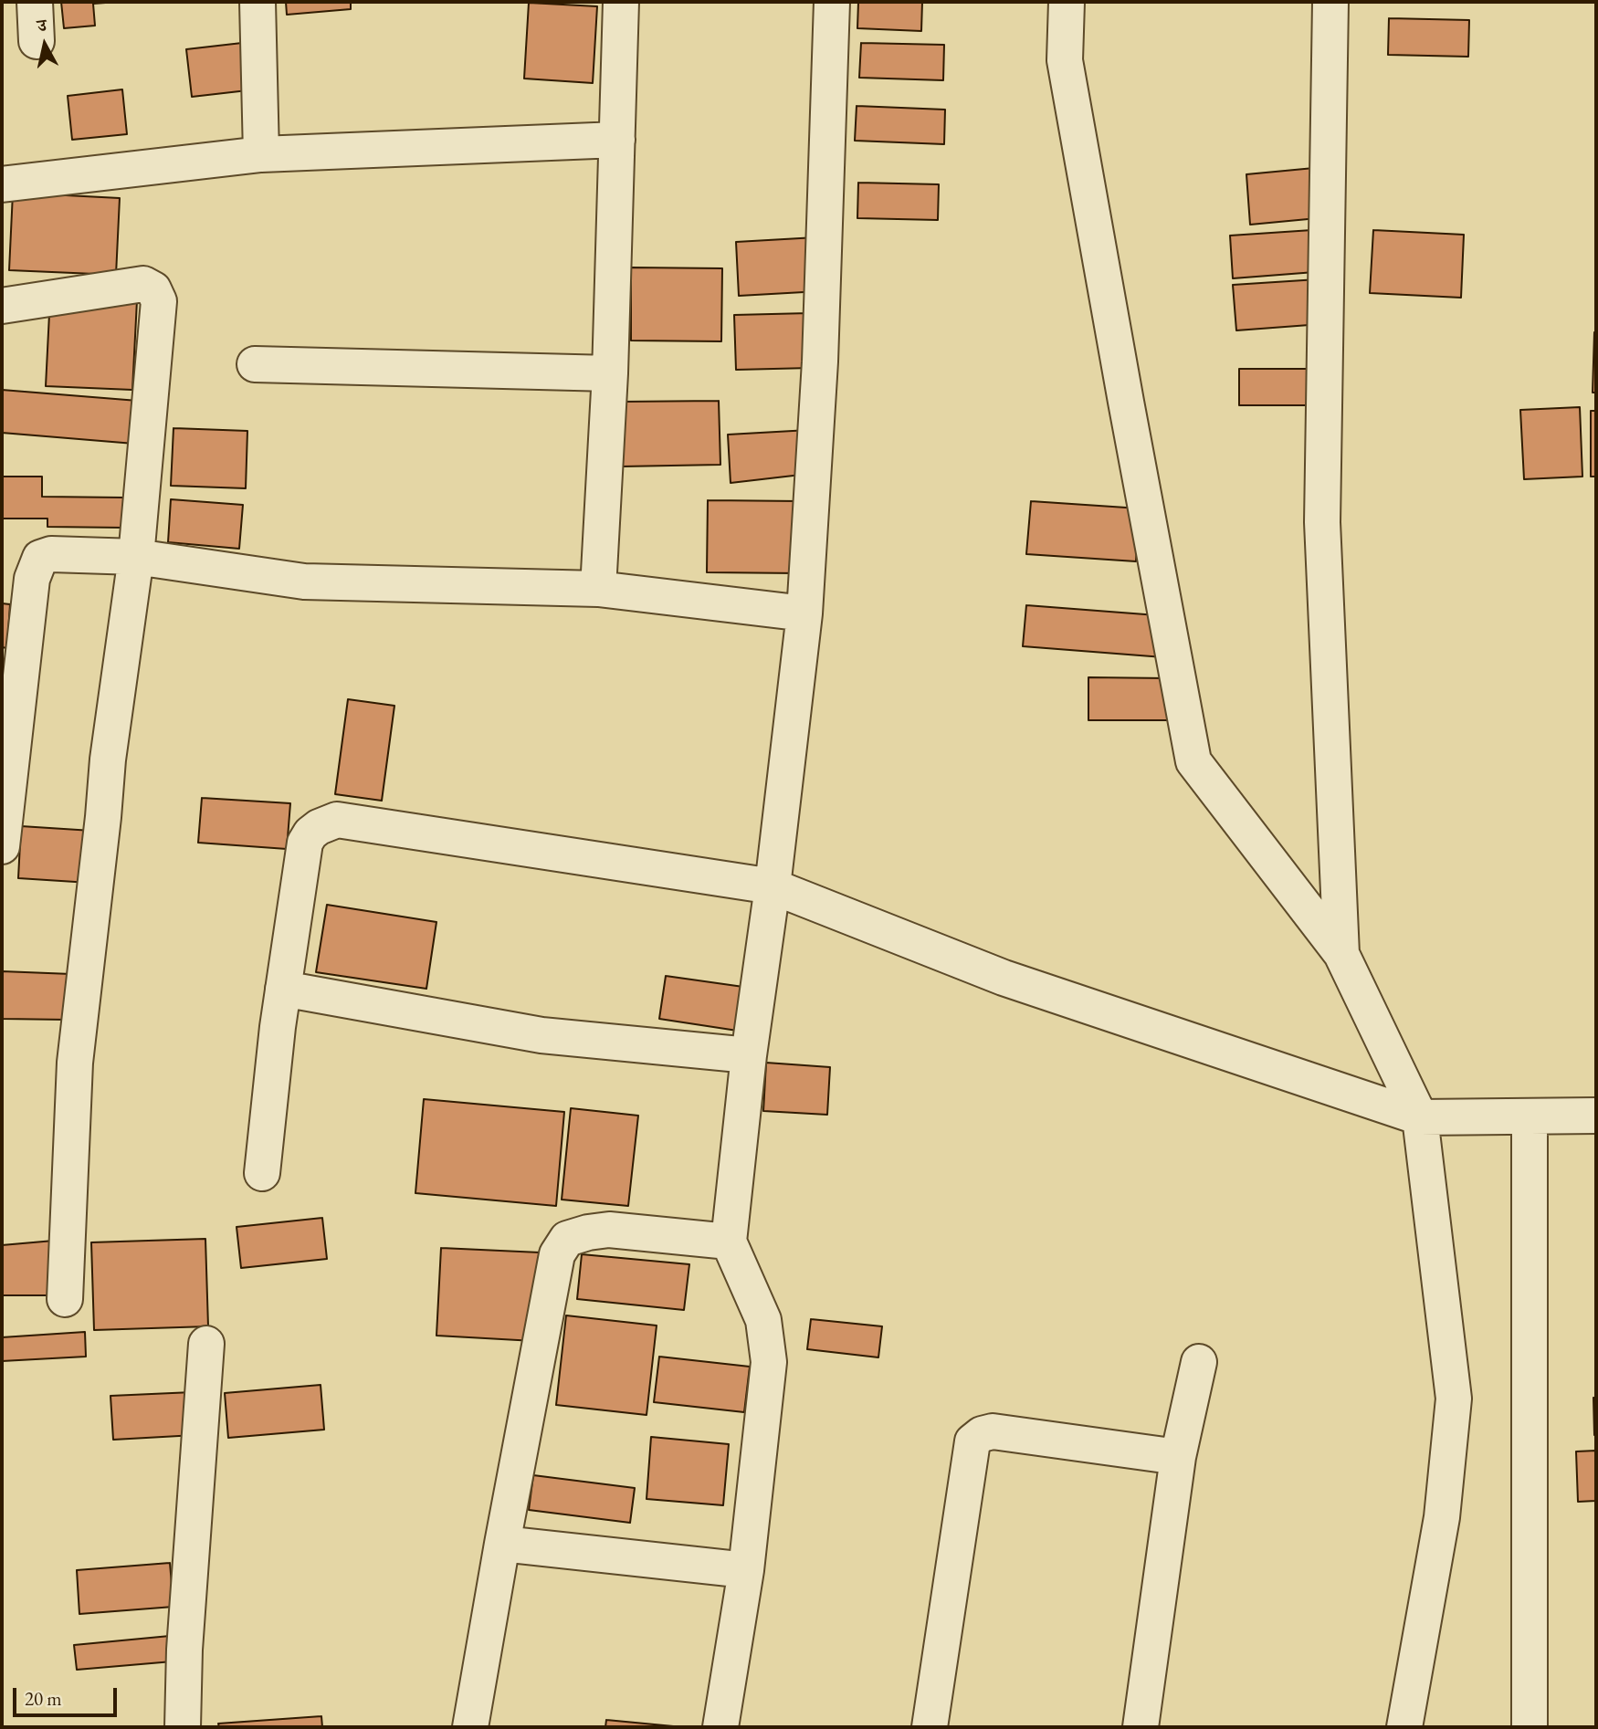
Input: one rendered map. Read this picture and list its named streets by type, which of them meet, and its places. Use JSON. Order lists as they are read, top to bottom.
{
  "scale_bar": "20 m",
  "north": "top"
}
